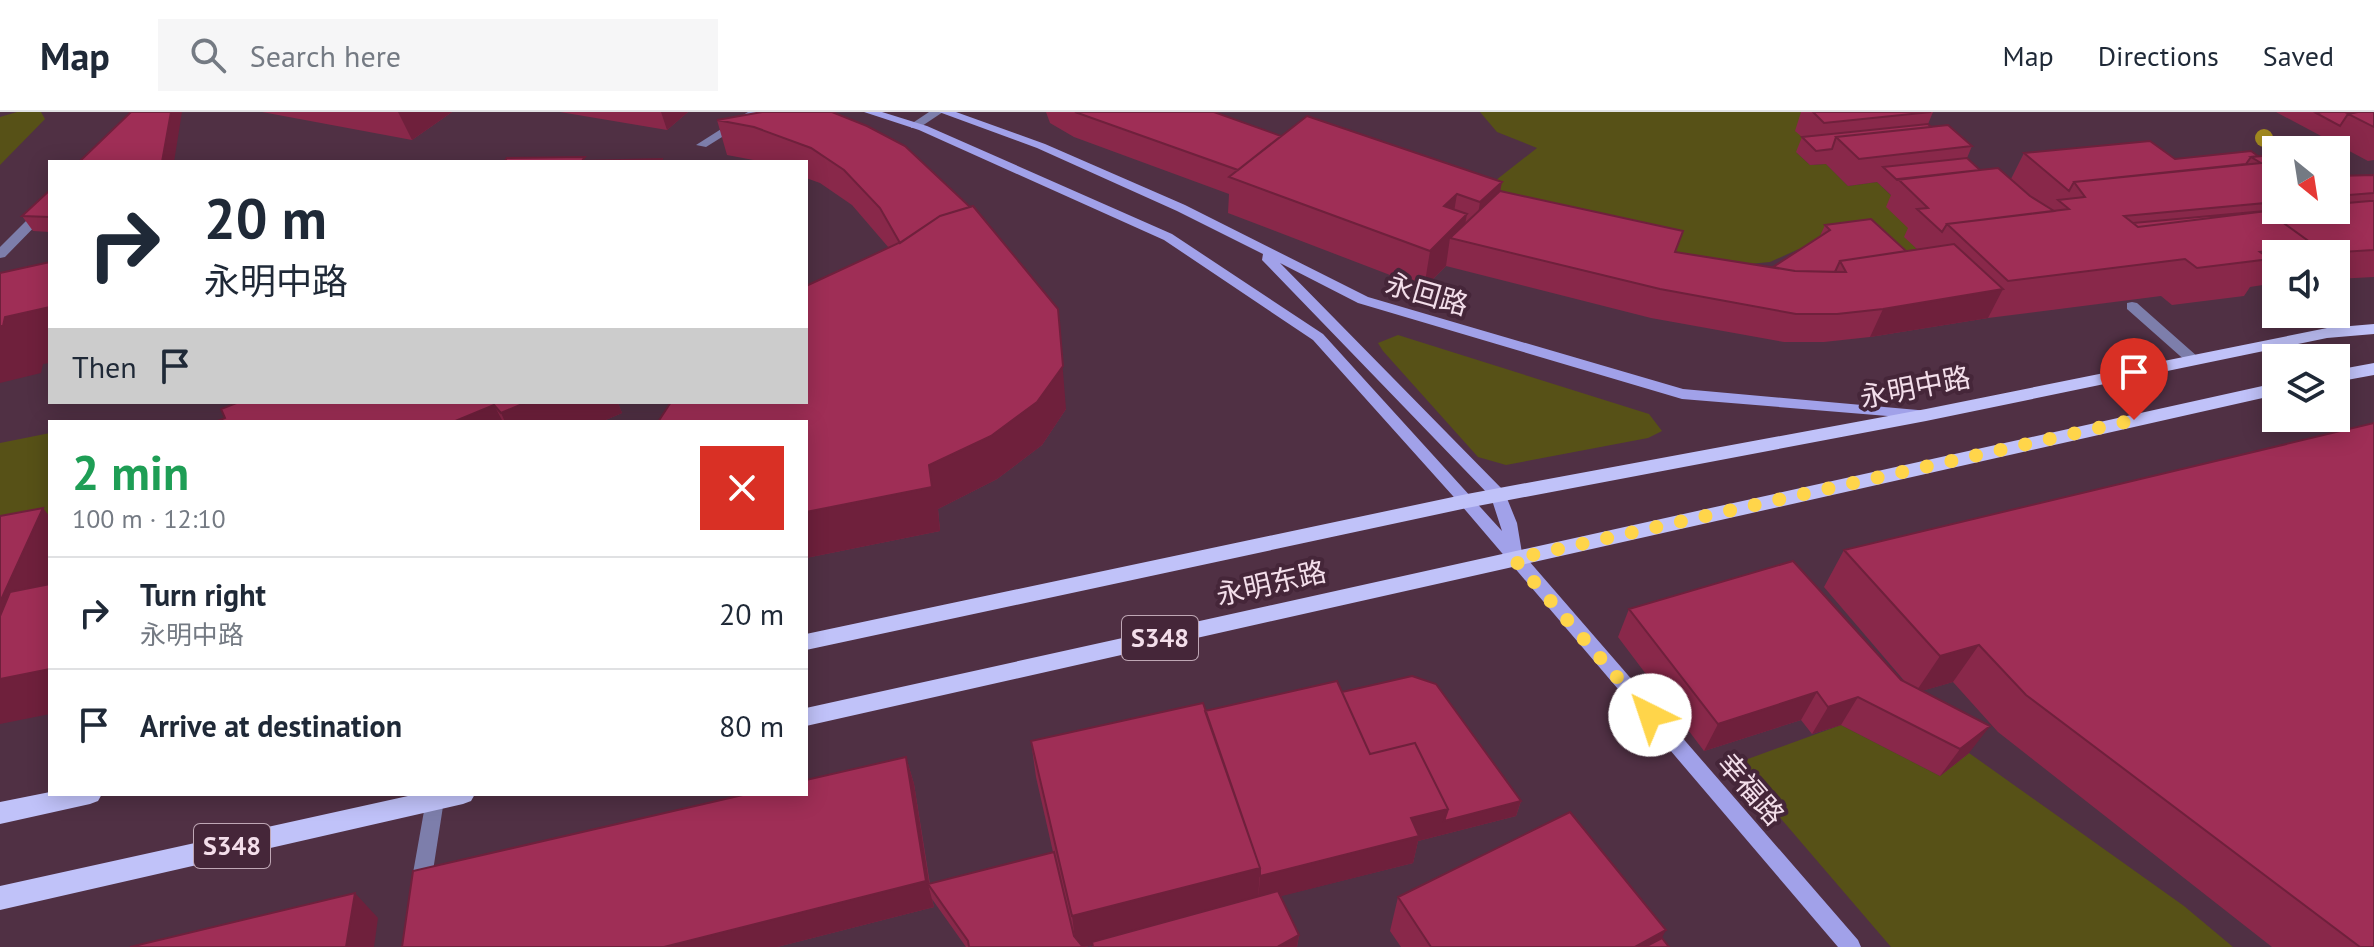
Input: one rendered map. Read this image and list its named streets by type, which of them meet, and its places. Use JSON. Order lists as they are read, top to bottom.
{
  "streets": {
    "main road": [
      "永回路",
      "永明中路",
      "永明东路",
      "S348",
      "幸福路"
    ]
  },
  "crossings": [
    ["永回路", "永明中路"],
    ["永明中路", "永明东路"],
    ["永明中路", "幸福路"],
    ["永明东路", "S348"],
    ["永明东路", "幸福路"],
    ["S348", "幸福路"]
  ],
  "north": "bottom right",
  "page": {
    "header": "Map",
    "search": "Search here",
    "nav": ["Map", "Directions", "Saved"],
    "turn": ["20 m", "永明中路"],
    "then": "Then",
    "heading": ["2 min", "100 m · 12:10"],
    "list": [
      {
        "name": "Turn right",
        "note": "永明中路",
        "value": "20 m"
      },
      {
        "name": "Arrive at destination",
        "value": "80 m"
      }
    ]
  }
}
